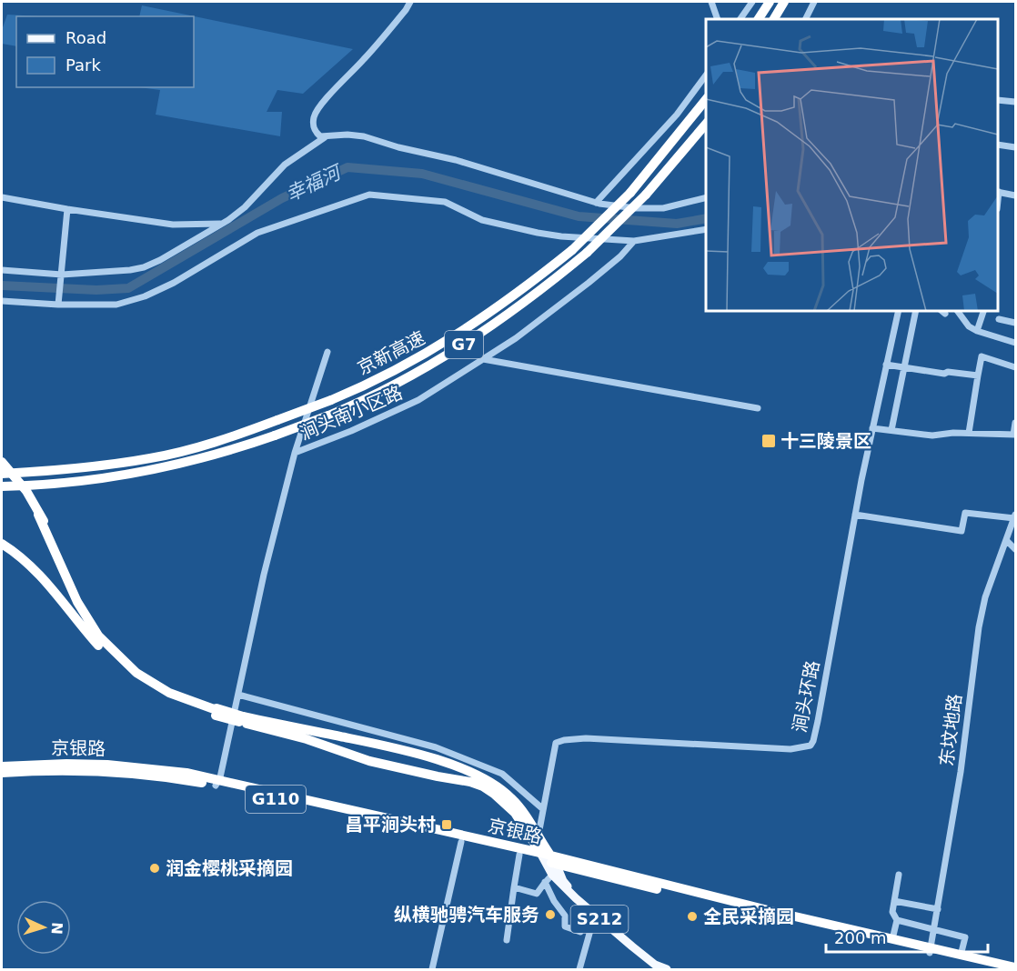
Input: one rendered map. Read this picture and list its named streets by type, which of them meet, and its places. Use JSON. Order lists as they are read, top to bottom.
{
  "streets": {
    "highway": [
      "G7",
      "京新高速",
      "京银路",
      "G110"
    ],
    "main road": ["S212"],
    "street": ["涧头南小区路", "涧头环路", "东坟地路"]
  },
  "crossings": [
    ["涧头南小区路", "京银路"],
    ["东坟地路", "京银路"],
    ["京银路", "S212"]
  ],
  "water": ["幸福河"],
  "places": {
    "transit": ["十三陵景区", "昌平涧头村"],
    "other": ["润金樱桃采摘园", "纵横驰骋汽车服务", "全民采摘园"]
  },
  "legend": ["Road", "Park"],
  "scale_bar": "200 m",
  "north": "right"
}
